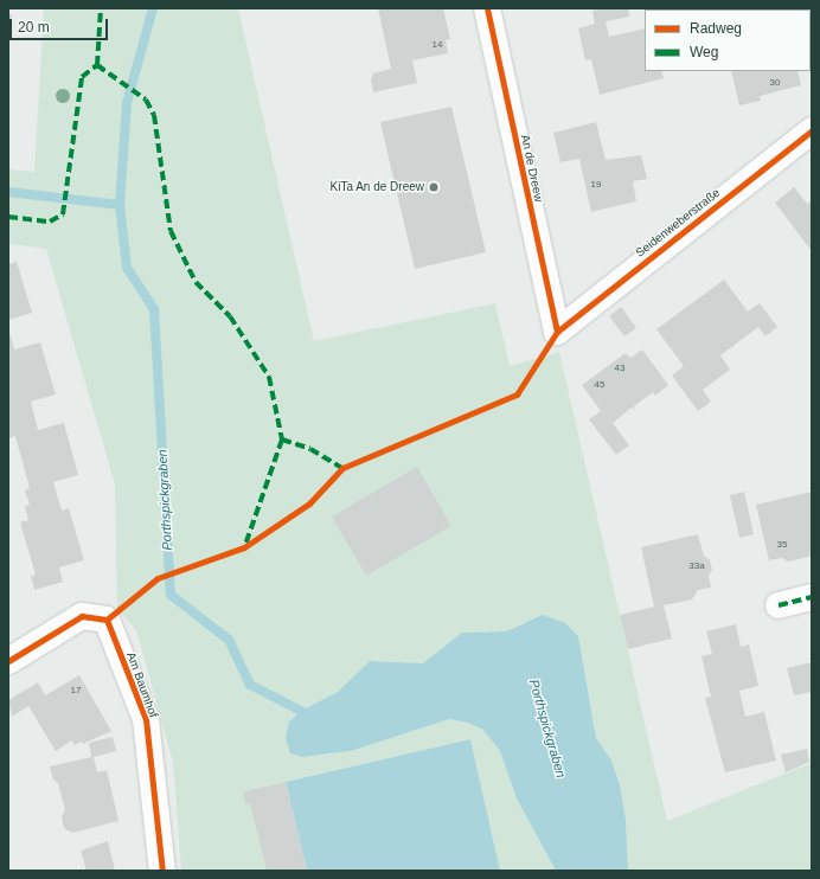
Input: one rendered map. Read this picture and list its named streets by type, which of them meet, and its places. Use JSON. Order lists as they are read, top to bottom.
{
  "streets": {
    "street": ["An de Dreew", "Seidenweberstraße", "Am Baumhof"]
  },
  "crossings": [
    ["An de Dreew", "Seidenweberstraße"]
  ],
  "water": ["Porthspickgraben"],
  "places": ["KiTa An de Dreew"],
  "house_numbers": [
    "14",
    "30",
    "19",
    "43",
    "45",
    "35",
    "33a",
    "17"
  ],
  "legend": ["Radweg", "Weg"],
  "scale_bar": "20 m"
}
